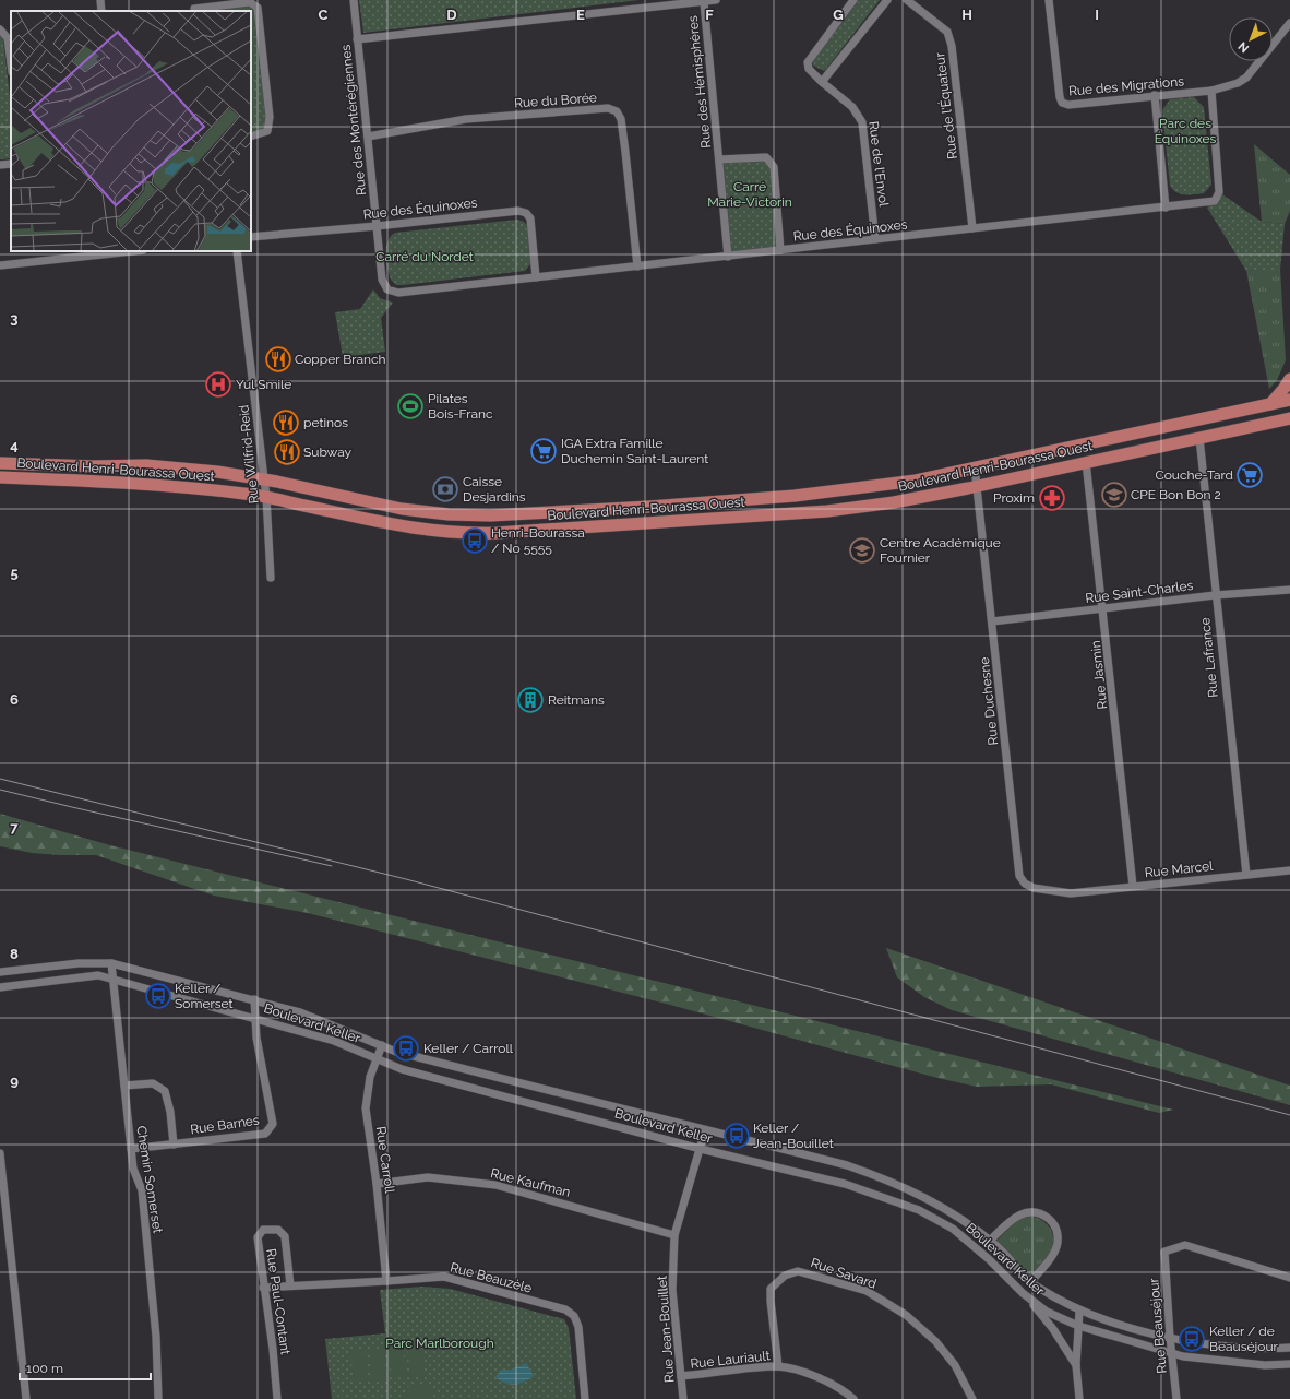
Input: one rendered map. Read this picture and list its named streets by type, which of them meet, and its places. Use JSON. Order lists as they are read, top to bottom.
{
  "streets": {
    "main road": ["Boulevard Henri-Bourassa Ouest"],
    "street": [
      "Rue des Hémisphères",
      "Rue des Migrations",
      "Rue du Borée",
      "Rue de l'Équateur",
      "Rue des Montérégiennes",
      "Rue de l'Envol",
      "Rue des Équinoxes",
      "Rue Wilfrid-Reid",
      "Rue Saint-Charles",
      "Rue Lafrance",
      "Rue Jasmin",
      "Rue Duchesne",
      "Rue Marcel",
      "Boulevard Keller",
      "Rue Barnes",
      "Rue Carroll",
      "Chemin Somerset",
      "Rue Kaufman",
      "Rue Savard",
      "Rue Beauzèle",
      "Rue Paul-Contant",
      "Rue Beauséjour",
      "Rue Jean-Bouillet",
      "Rue Lauriault"
    ]
  },
  "crossings": [
    ["Rue des Hémisphères", "Rue des Équinoxes"],
    ["Rue des Migrations", "Rue des Équinoxes"],
    ["Rue du Borée", "Rue des Montérégiennes"],
    ["Rue du Borée", "Rue des Équinoxes"],
    ["Rue de l'Équateur", "Rue des Équinoxes"],
    ["Rue des Montérégiennes", "Rue des Équinoxes"],
    ["Rue de l'Envol", "Rue des Équinoxes"],
    ["Rue Wilfrid-Reid", "Boulevard Henri-Bourassa Ouest"],
    ["Boulevard Henri-Bourassa Ouest", "Rue Lafrance"],
    ["Boulevard Henri-Bourassa Ouest", "Rue Jasmin"],
    ["Boulevard Henri-Bourassa Ouest", "Rue Duchesne"],
    ["Rue Saint-Charles", "Rue Lafrance"],
    ["Rue Saint-Charles", "Rue Jasmin"],
    ["Rue Saint-Charles", "Rue Duchesne"],
    ["Rue Lafrance", "Rue Marcel"],
    ["Rue Jasmin", "Rue Marcel"],
    ["Rue Duchesne", "Rue Marcel"],
    ["Boulevard Keller", "Rue Barnes"],
    ["Boulevard Keller", "Rue Carroll"],
    ["Boulevard Keller", "Chemin Somerset"],
    ["Boulevard Keller", "Rue Beauséjour"],
    ["Boulevard Keller", "Rue Jean-Bouillet"],
    ["Rue Barnes", "Chemin Somerset"],
    ["Rue Carroll", "Rue Kaufman"],
    ["Rue Carroll", "Rue Beauzèle"],
    ["Rue Kaufman", "Rue Jean-Bouillet"],
    ["Rue Savard", "Rue Lauriault"],
    ["Rue Beauzèle", "Rue Paul-Contant"],
    ["Rue Jean-Bouillet", "Rue Lauriault"]
  ],
  "parks": [
    "Parc des Équinoxes",
    "Carré Marie-Victorin",
    "Carré du Nordet",
    "Parc Marlborough"
  ],
  "places": {
    "restaurant": ["Copper Branch", "petinos", "Subway"],
    "hospital": ["Yul Smile"],
    "sports": ["Pilates Bois-Franc"],
    "supermarket": ["IGA Extra Famille Duchemin Saint-Laurent", "Couche-Tard"],
    "bank": ["Caisse Desjardins"],
    "school or university": ["CPE Bon Bon 2", "Centre Académique Fournier"],
    "pharmacy": ["Proxim"],
    "bus stop": [
      "Henri-Bourassa / No 5555",
      "Keller / Somerset",
      "Keller / Carroll",
      "Keller / Jean-Bouillet",
      "Keller / de Beauséjour"
    ],
    "building": ["Reitmans"]
  },
  "scale_bar": "100 m",
  "north": "bottom left",
  "grid": {
    "columns": [
      "C",
      "D",
      "E",
      "F",
      "G",
      "H",
      "I"
    ],
    "rows": [
      "3",
      "4",
      "5",
      "6",
      "7",
      "8",
      "9"
    ]
  }
}
